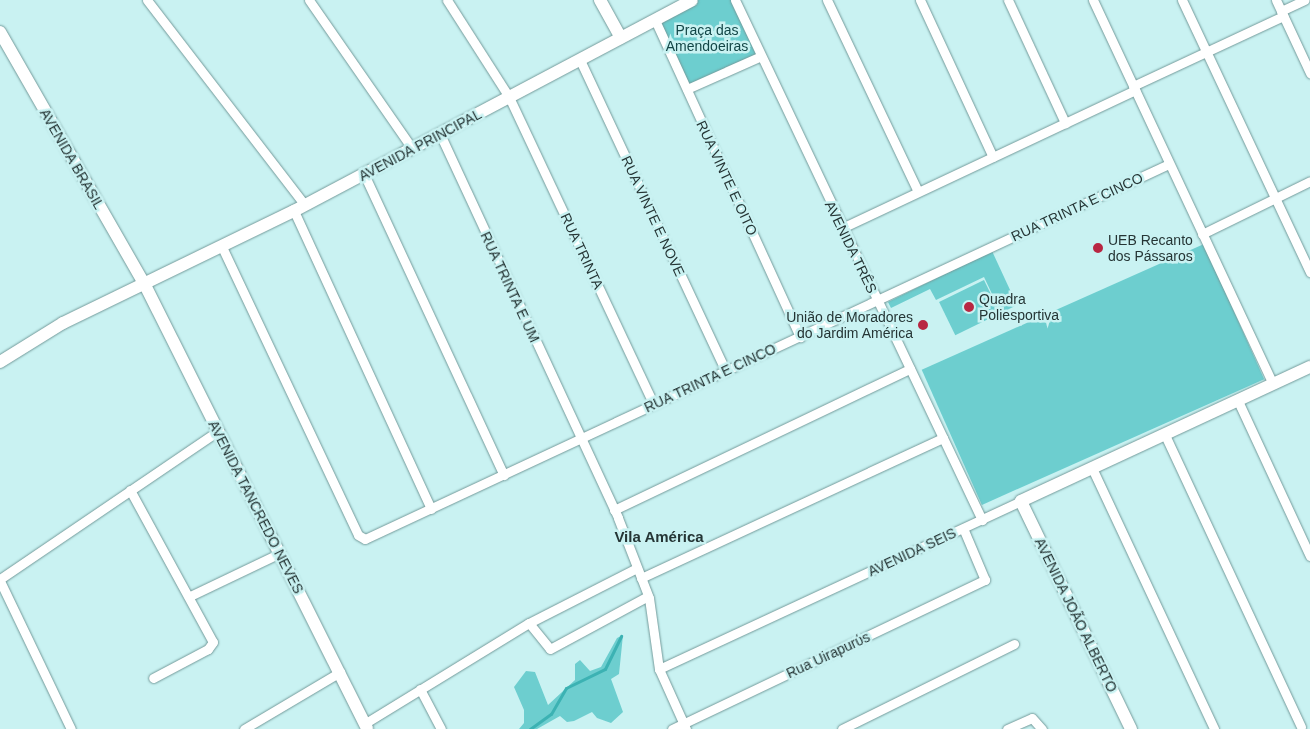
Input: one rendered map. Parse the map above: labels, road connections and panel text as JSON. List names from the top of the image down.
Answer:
{
  "streets": {
    "street": [
      "AVENIDA PRINCIPAL",
      "AVENIDA BRASIL",
      "RUA VINTE E OITO",
      "RUA TRINTA E CINCO",
      "RUA VINTE E NOVE",
      "AVENIDA TRÊS",
      "RUA TRINTA",
      "RUA TRINTA E UM",
      "AVENIDA TANCREDO NEVES",
      "AVENIDA SEIS",
      "AVENIDA JOÃO ALBERTO",
      "Rua Uirapurύs"
    ]
  },
  "crossings": [
    ["AVENIDA PRINCIPAL", "AVENIDA BRASIL"],
    ["AVENIDA PRINCIPAL", "RUA VINTE E OITO"],
    ["AVENIDA PRINCIPAL", "RUA TRINTA E CINCO"],
    ["AVENIDA PRINCIPAL", "RUA VINTE E NOVE"],
    ["AVENIDA PRINCIPAL", "RUA TRINTA"],
    ["AVENIDA PRINCIPAL", "RUA TRINTA E UM"],
    ["AVENIDA PRINCIPAL", "AVENIDA TANCREDO NEVES"],
    ["AVENIDA BRASIL", "AVENIDA TANCREDO NEVES"],
    ["RUA VINTE E OITO", "RUA TRINTA E CINCO"],
    ["RUA TRINTA E CINCO", "RUA VINTE E NOVE"],
    ["RUA TRINTA E CINCO", "AVENIDA TRÊS"],
    ["RUA TRINTA E CINCO", "RUA TRINTA"],
    ["RUA TRINTA E CINCO", "RUA TRINTA E UM"],
    ["AVENIDA TRÊS", "AVENIDA SEIS"],
    ["RUA TRINTA E UM", "AVENIDA SEIS"],
    ["RUA TRINTA E UM", "Rua Uirapurύs"],
    ["AVENIDA SEIS", "AVENIDA JOÃO ALBERTO"],
    ["AVENIDA SEIS", "Rua Uirapurύs"]
  ],
  "districts": ["Vila América"],
  "parks": ["Praça das Amendoeiras"],
  "places": ["UEB Recanto dos Pássaros", "Quadra Poliesportiva", "União de Moradores do Jardim América"]
}
